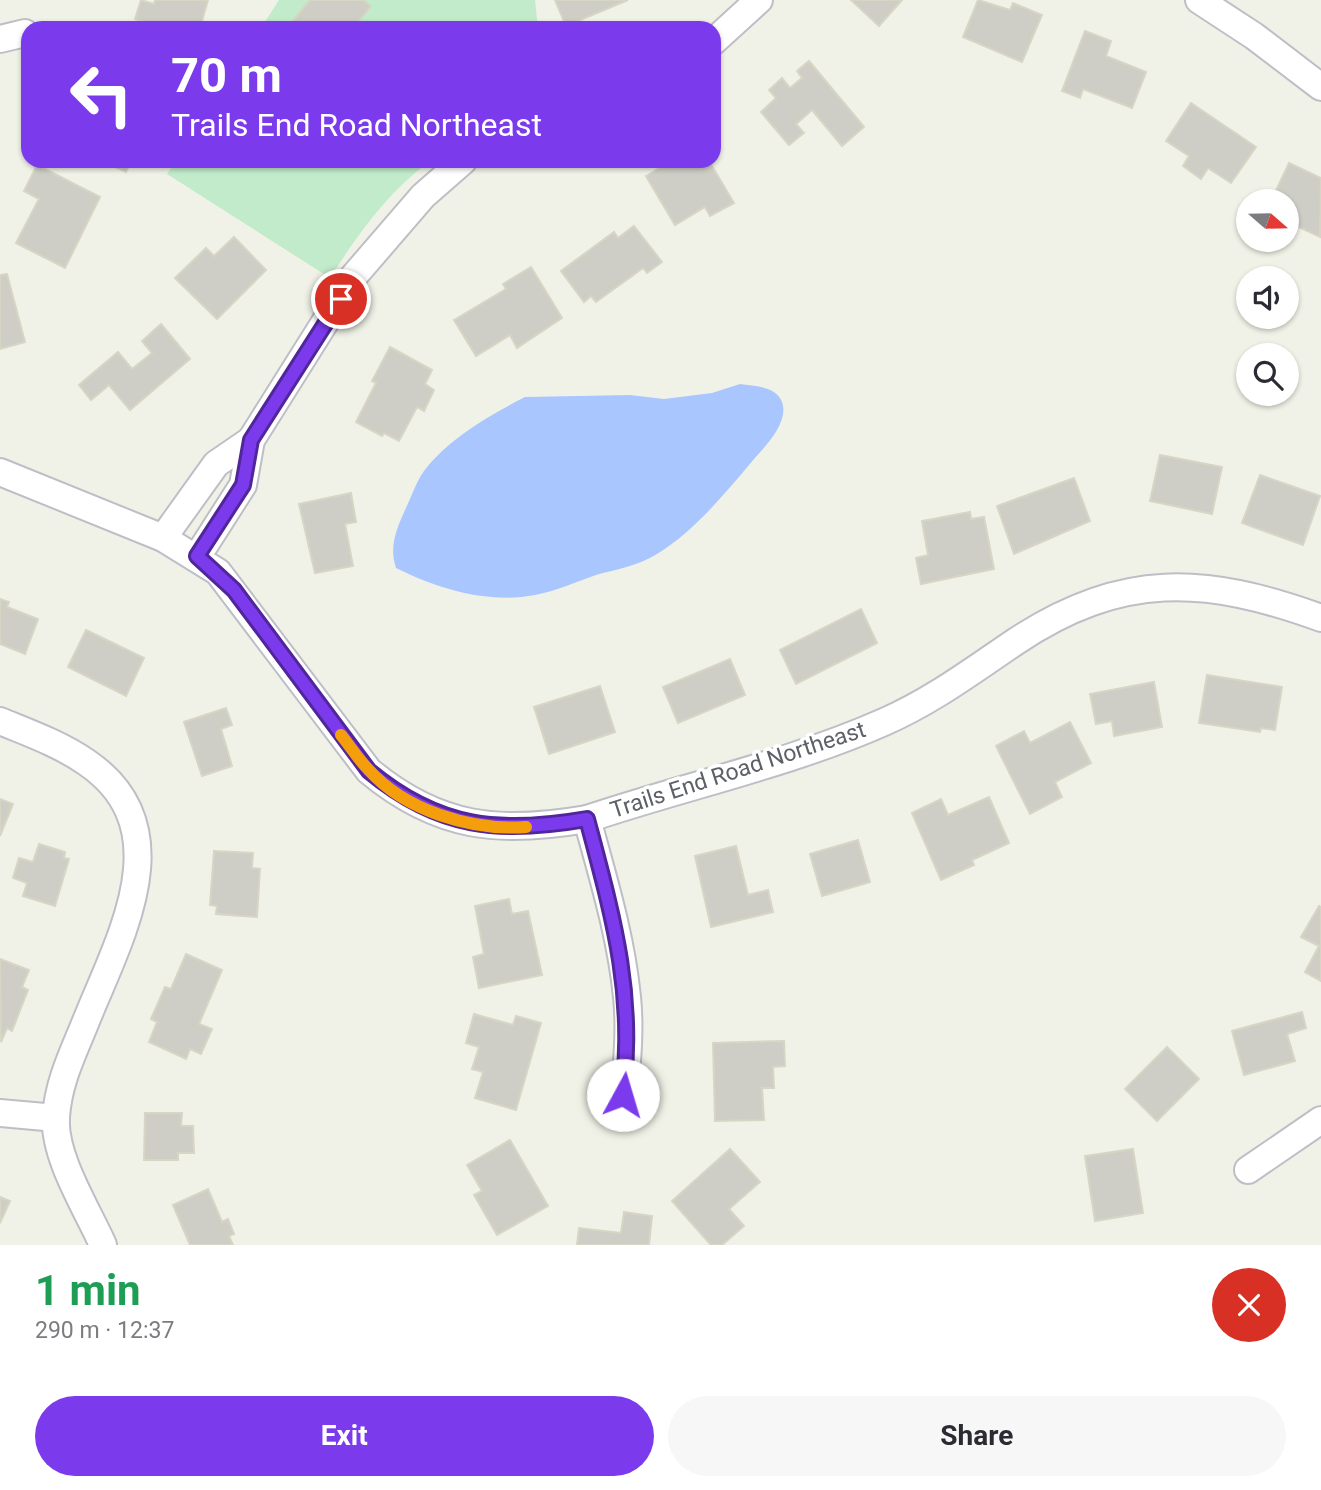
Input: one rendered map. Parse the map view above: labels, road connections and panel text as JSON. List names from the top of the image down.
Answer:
{
  "streets": {
    "street": ["Trails End Road Northeast"]
  },
  "north": "right",
  "page": {
    "turn": ["70 m", "Trails End Road Northeast"],
    "heading": ["1 min", "290 m · 12:37"],
    "buttons": ["Exit", "Share"]
  }
}
